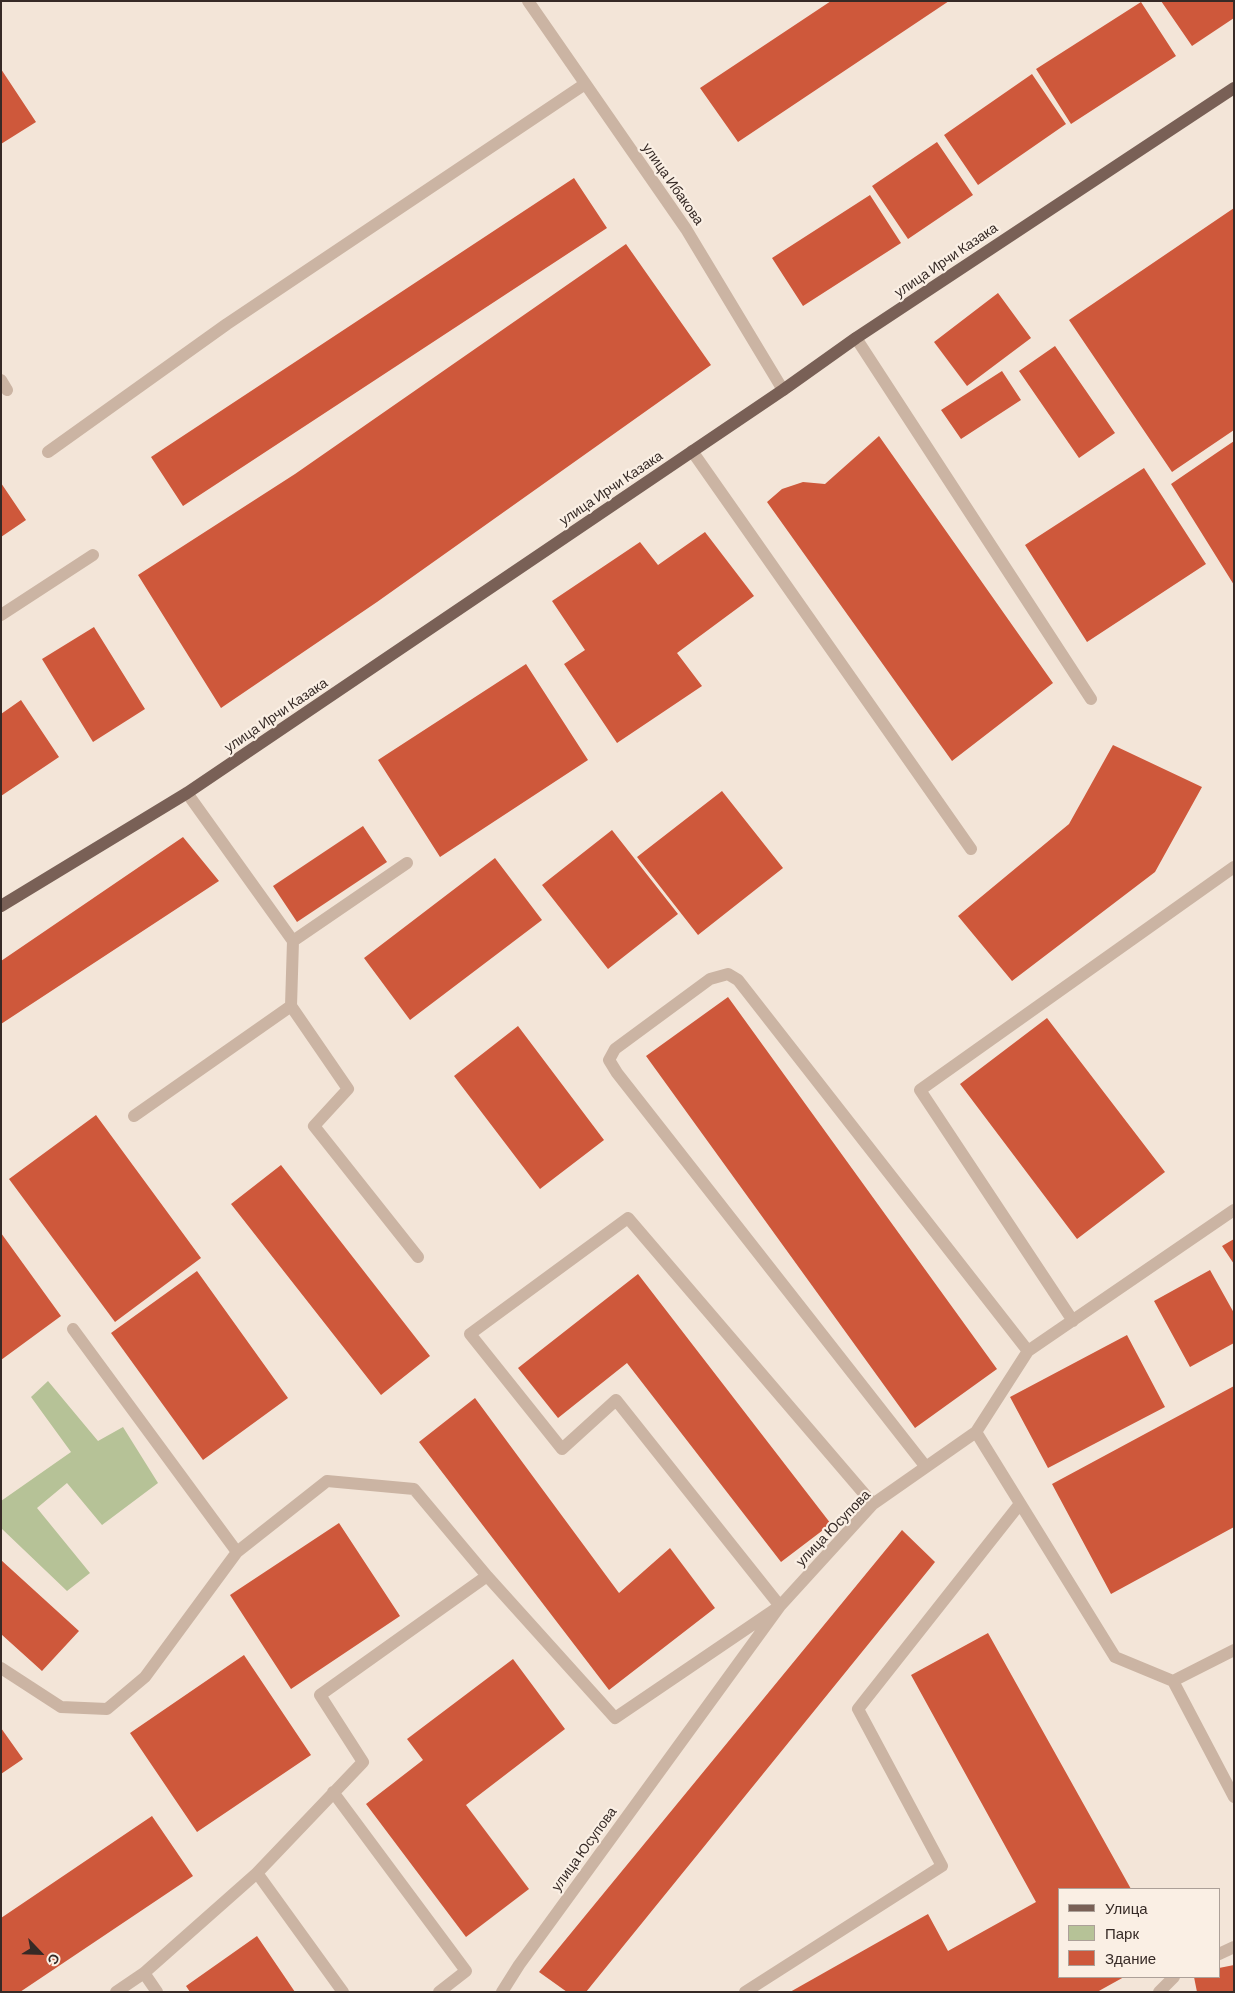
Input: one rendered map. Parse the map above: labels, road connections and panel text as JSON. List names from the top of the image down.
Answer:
{
  "streets": {
    "main road": ["улица Ирчи Казака"],
    "street": ["улица Ибакова", "улица Юсупова"]
  },
  "crossings": [
    ["улица Ибакова", "улица Ирчи Казака"]
  ],
  "legend": ["Улица", "Парк", "Здание"],
  "north": "bottom right"
}
